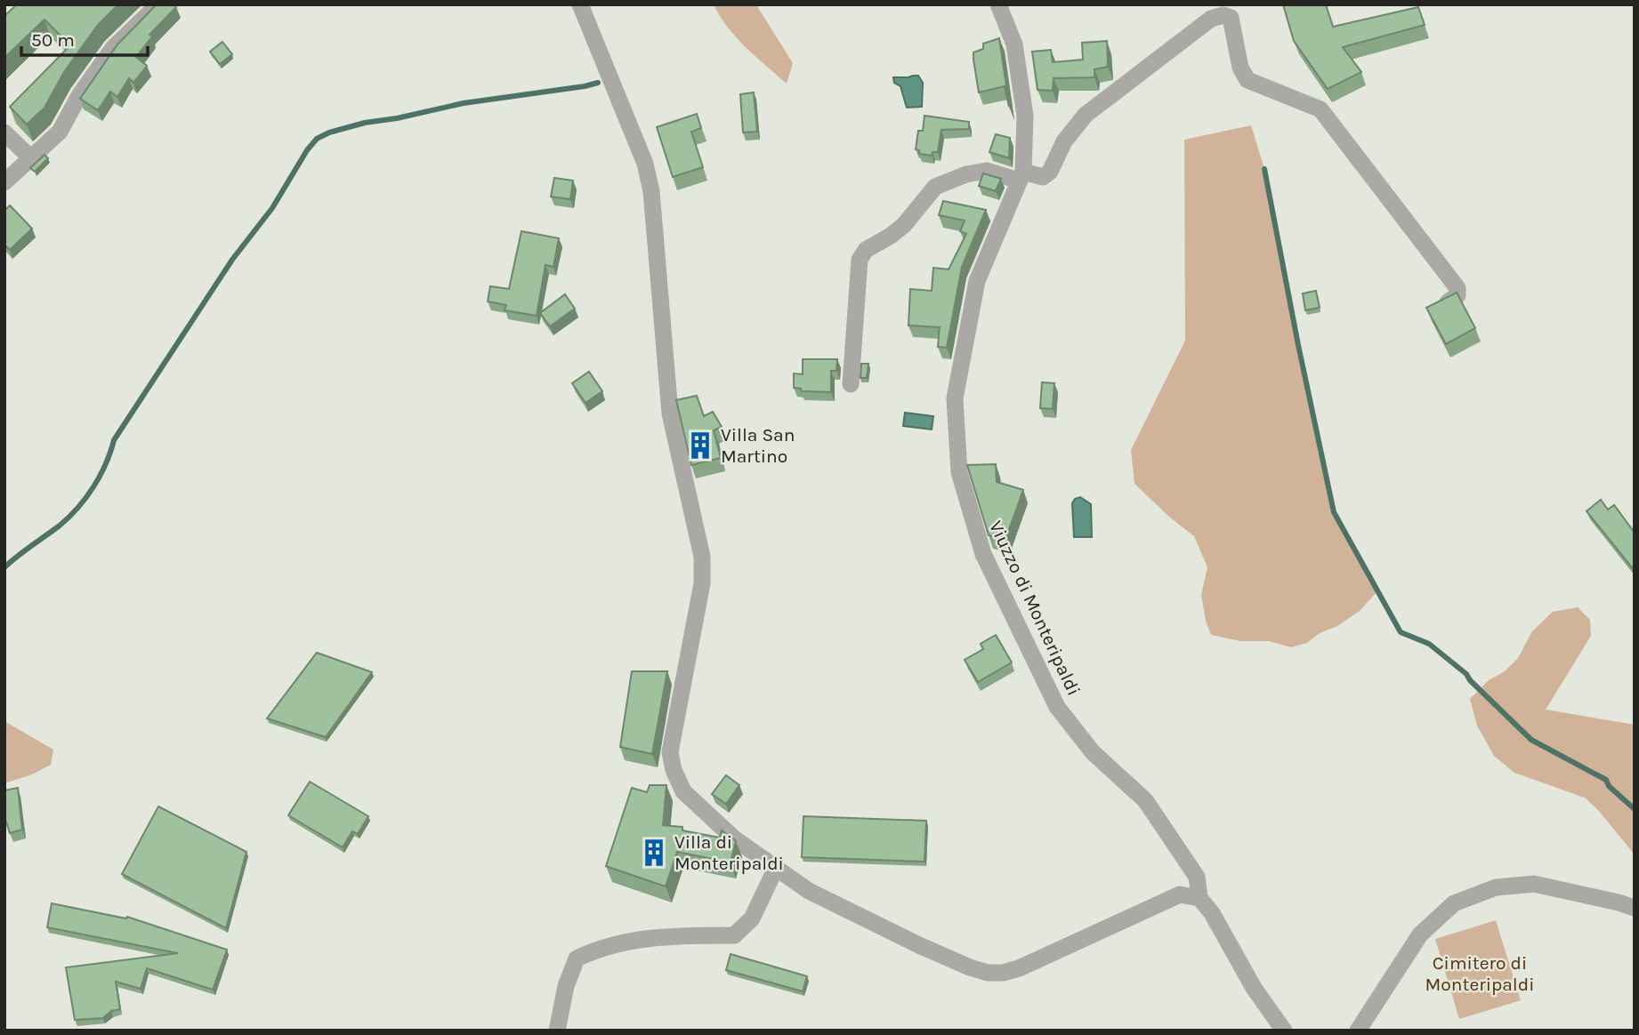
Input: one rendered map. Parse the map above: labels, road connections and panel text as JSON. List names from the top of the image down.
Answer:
{
  "streets": {
    "street": ["Viuzzo di Monteripaldi"]
  },
  "parks": ["Cimitero di Monteripaldi"],
  "places": {
    "building": ["Villa San Martino", "Villa di Monteripaldi"]
  },
  "scale_bar": "50 m"
}
